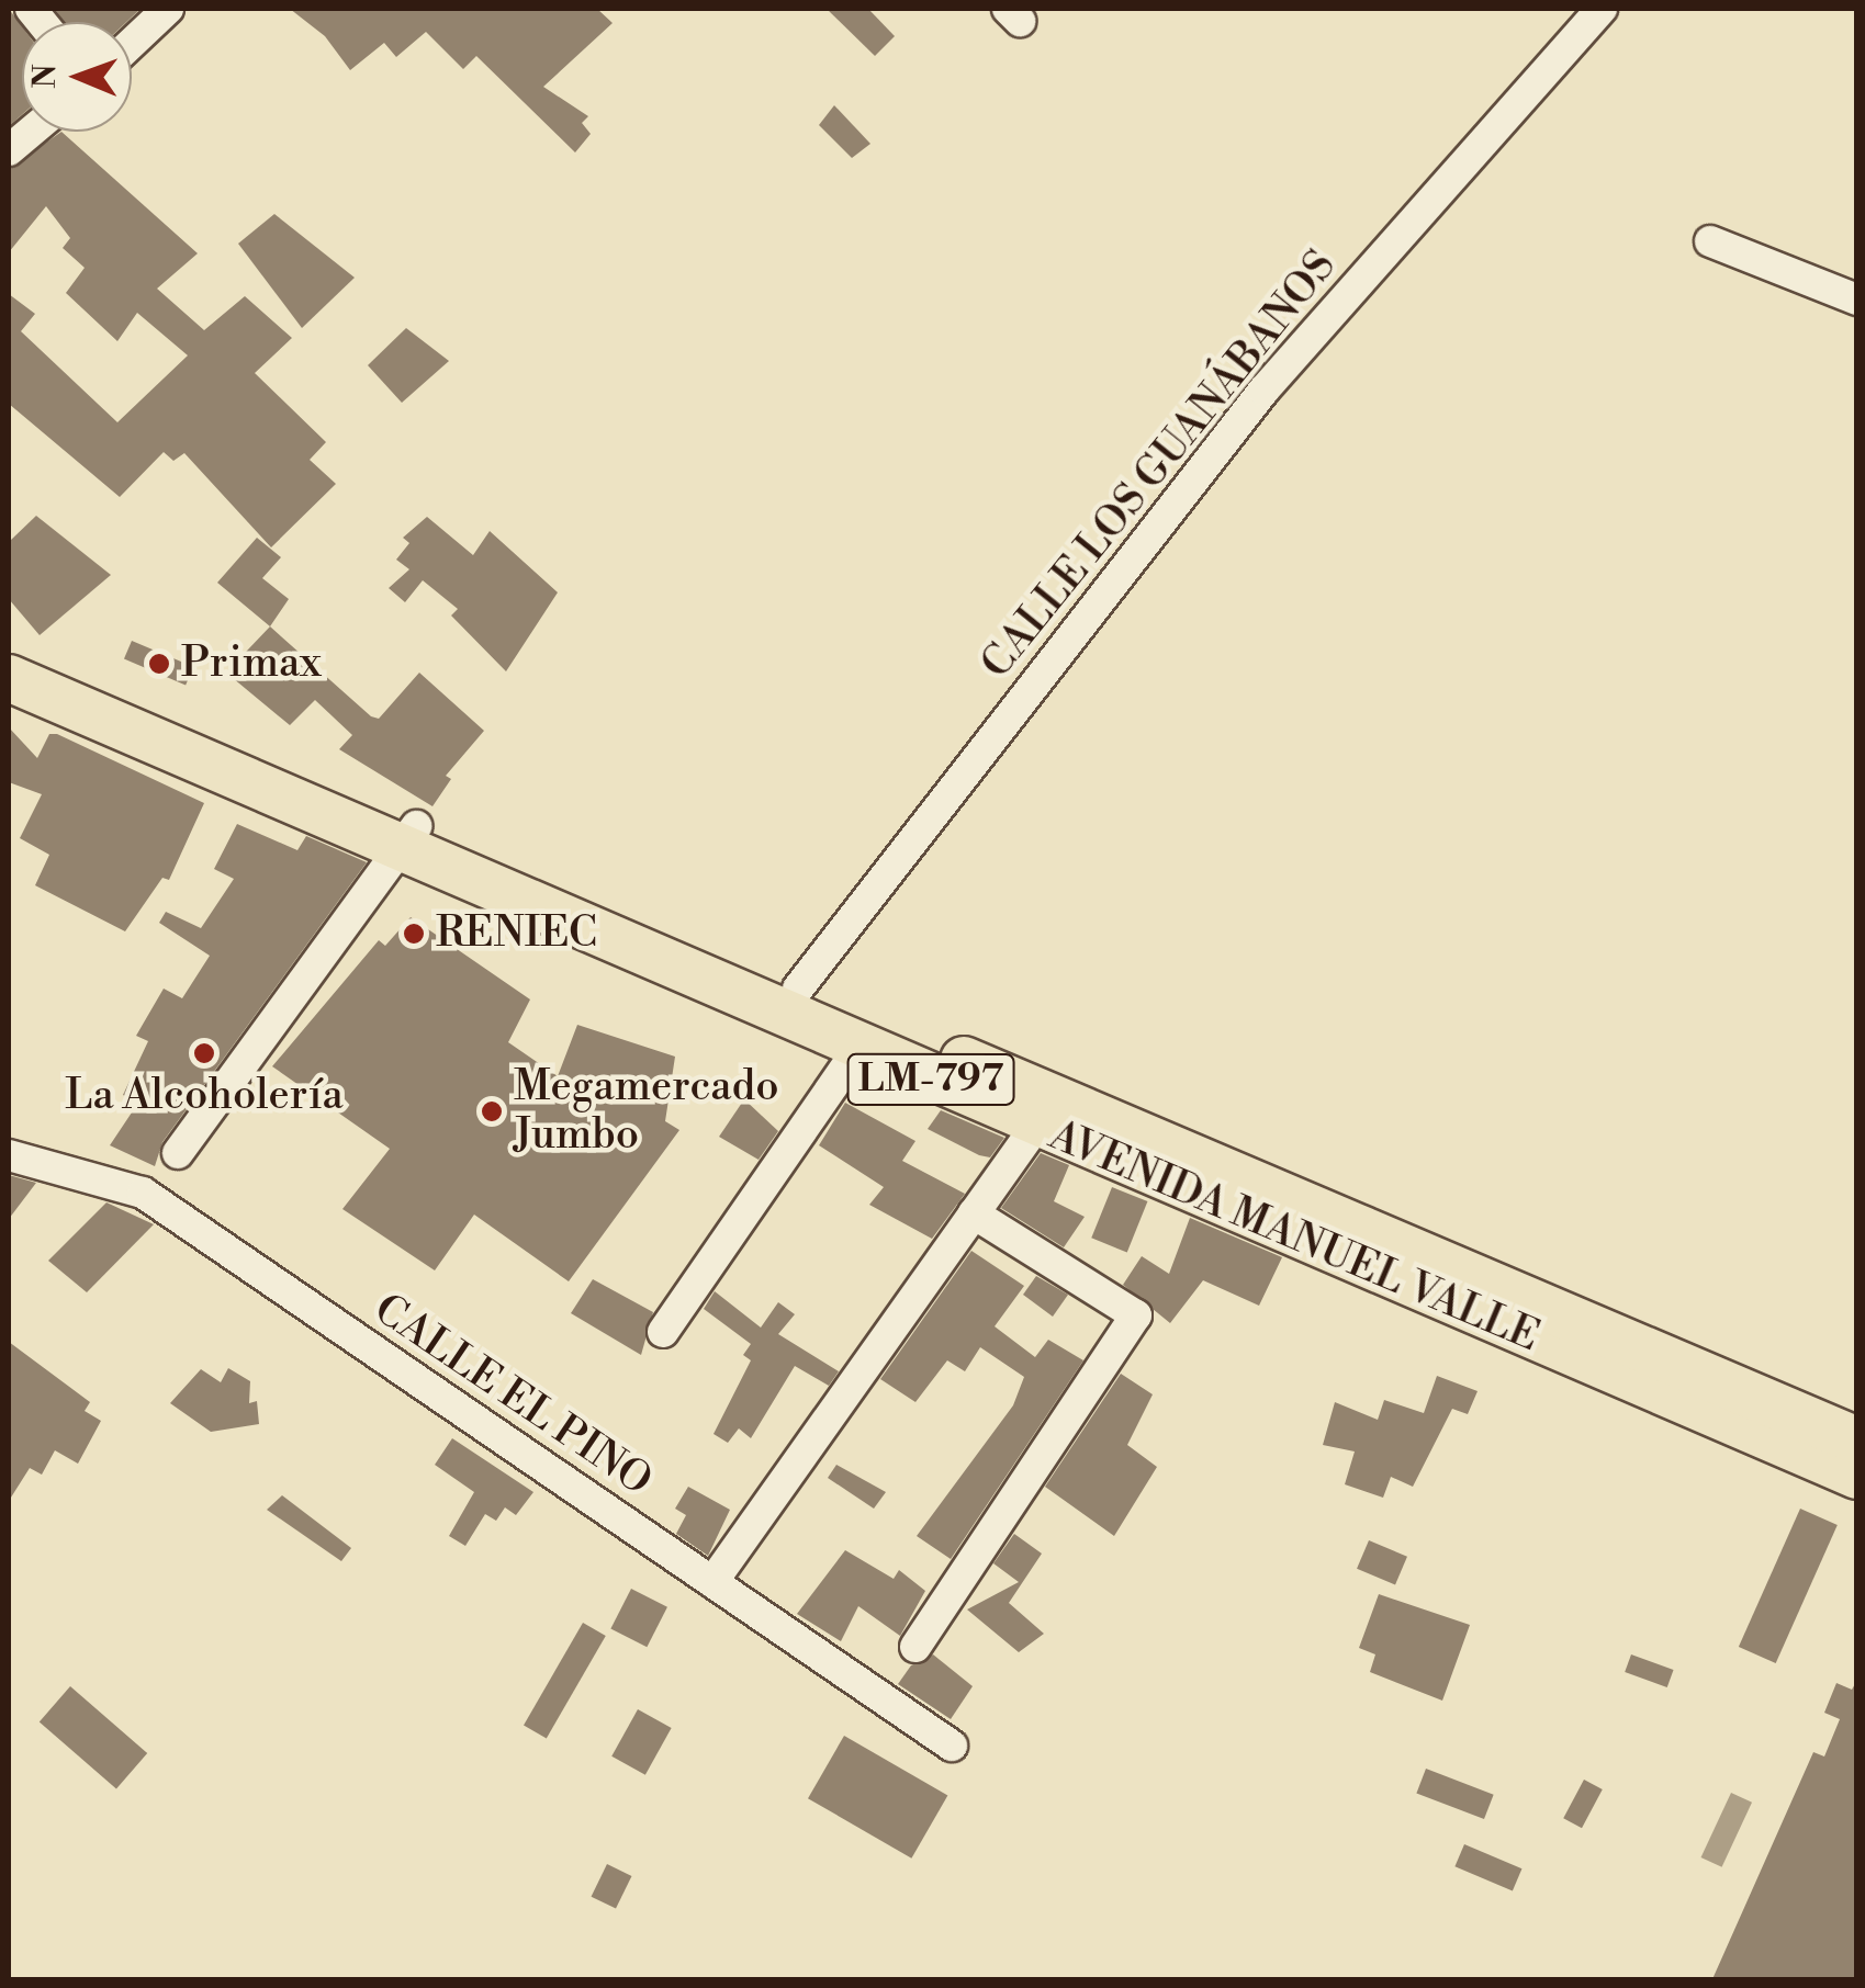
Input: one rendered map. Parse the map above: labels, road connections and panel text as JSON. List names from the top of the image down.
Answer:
{
  "streets": {
    "main road": ["LM-797", "AVENIDA MANUEL VALLE"],
    "street": ["CALLE LOS GUANÁBANOS", "CALLE EL PINO"]
  },
  "crossings": [
    ["CALLE LOS GUANÁBANOS", "AVENIDA MANUEL VALLE"]
  ],
  "places": [
    "Primax",
    "RENIEC",
    "La Alcoholería",
    "Megamercado Jumbo"
  ],
  "north": "left"
}
